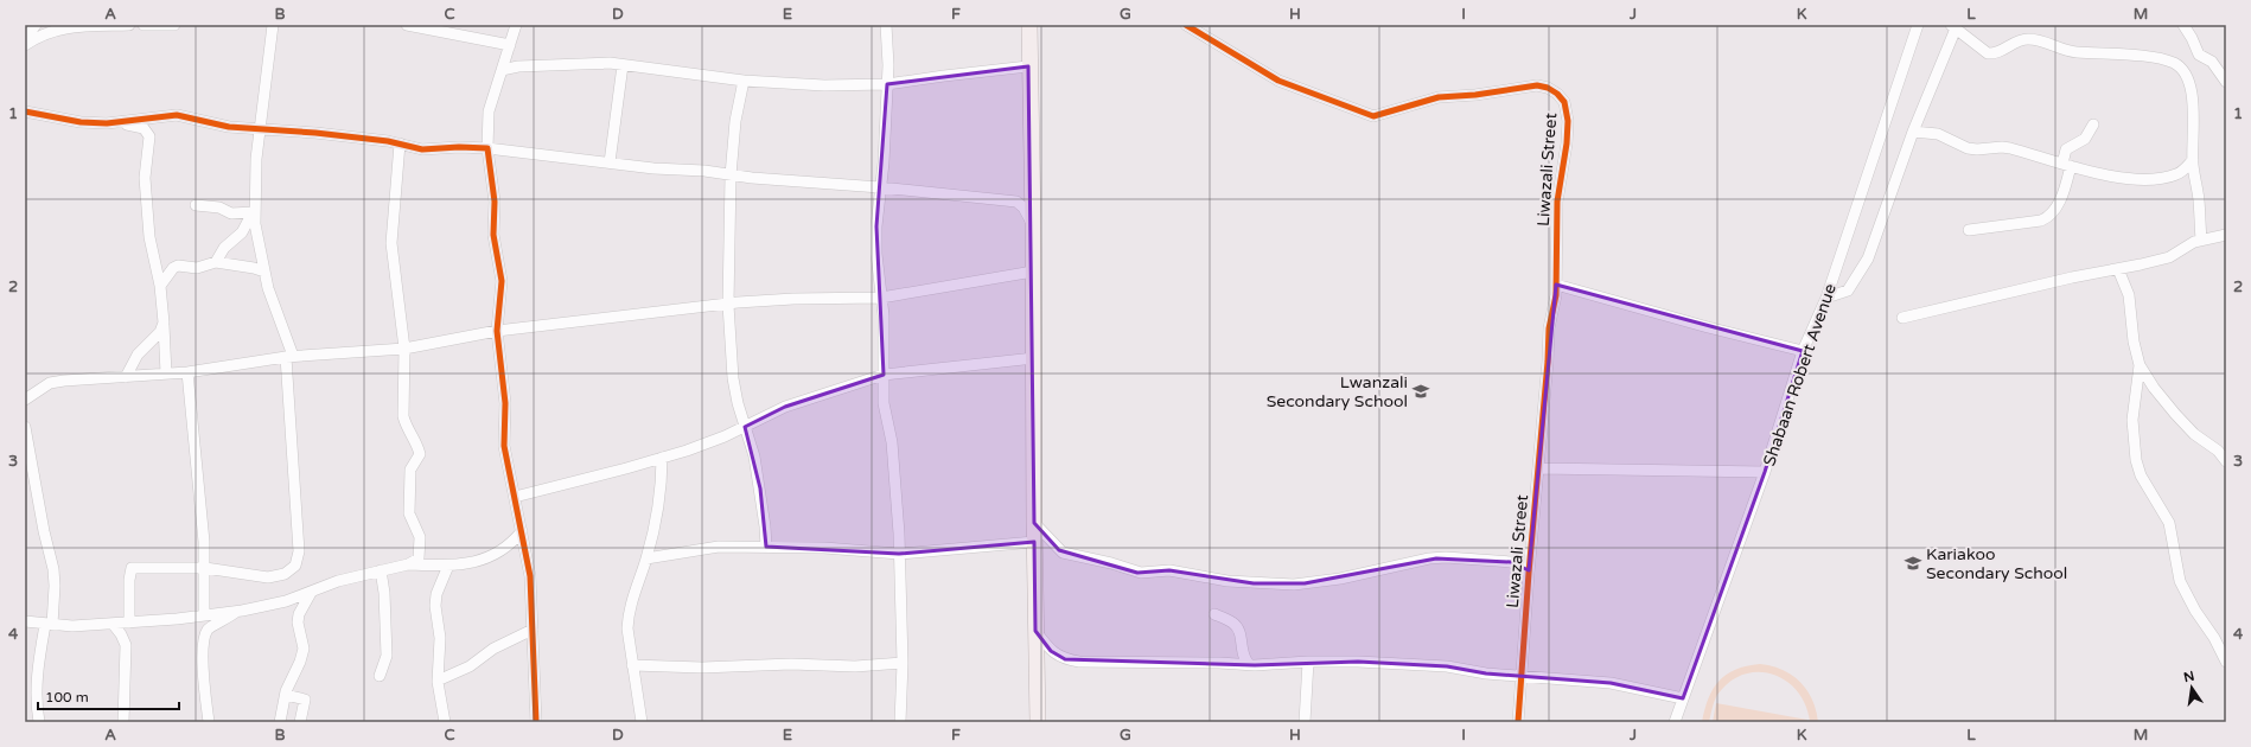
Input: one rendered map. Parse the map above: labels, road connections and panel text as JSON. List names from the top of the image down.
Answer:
{
  "streets": {
    "street": ["Liwazali Street", "Shabaan Robert Avenue"]
  },
  "places": {
    "school or university": ["Lwanzali Secondary School", "Kariakoo Secondary School"]
  },
  "scale_bar": "100 m",
  "north": "top",
  "grid": {
    "columns": [
      "A",
      "B",
      "C",
      "D",
      "E",
      "F",
      "G",
      "H",
      "I",
      "J",
      "K",
      "L",
      "M"
    ],
    "rows": [
      "1",
      "2",
      "3",
      "4"
    ]
  }
}
